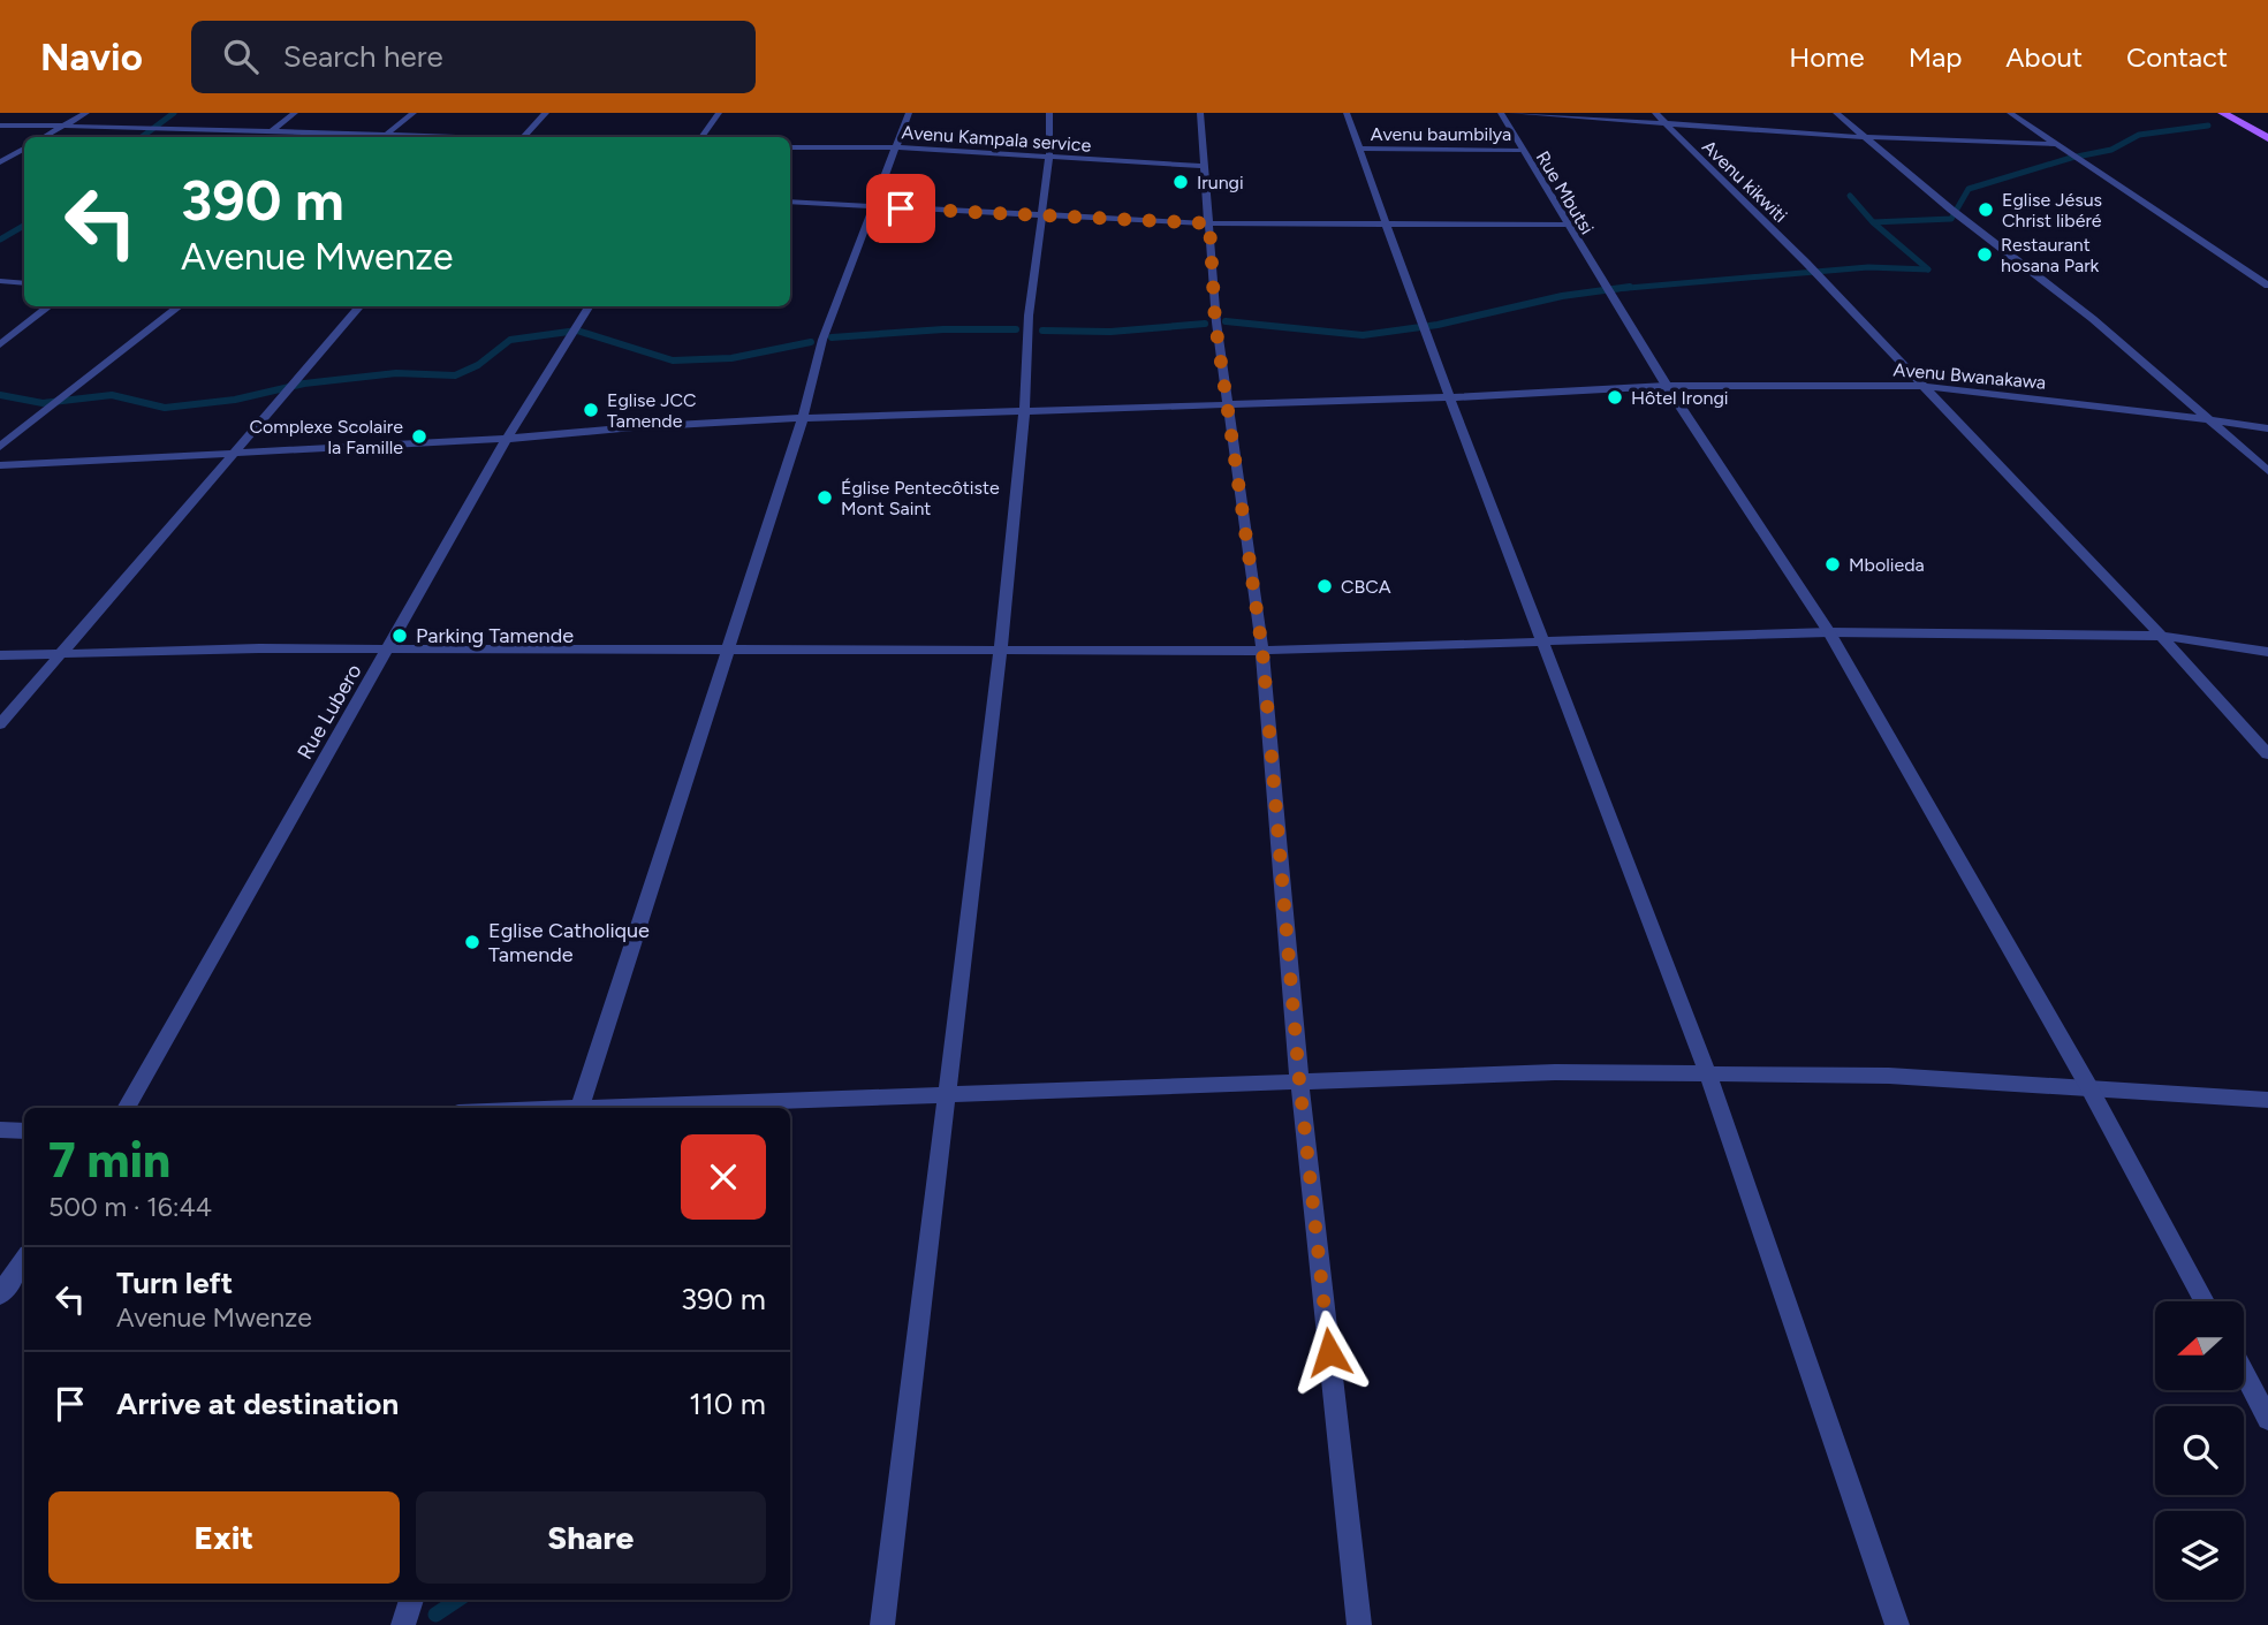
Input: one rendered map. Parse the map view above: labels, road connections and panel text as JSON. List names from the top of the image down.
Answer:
{
  "streets": {
    "street": [
      "Avenu baumbilya",
      "Avenu Kampala service",
      "Avenu kikwiti",
      "Rue Mbutsi",
      "Avenu Bwanakawa",
      "Rue Lubero"
    ]
  },
  "crossings": [
    ["Avenu baumbilya", "Rue Mbutsi"],
    ["Avenu kikwiti", "Avenu Bwanakawa"],
    ["Rue Mbutsi", "Avenu Bwanakawa"],
    ["Avenu Bwanakawa", "Rue Lubero"]
  ],
  "places": [
    "Irungi",
    "Eglise Jésus Christ libéré",
    "Restaurant hosana Park",
    "Hôtel Irongi",
    "Eglise JCC Tamende",
    "Complexe Scolaire la Famille",
    "Église Pentecôtiste Mont Saint",
    "Mbolieda",
    "CBCA",
    "Parking Tamende",
    "Eglise Catholique Tamende"
  ],
  "north": "left",
  "page": {
    "header": "Navio",
    "search": "Search here",
    "nav": [
      "Home",
      "Map",
      "About",
      "Contact"
    ],
    "turn": ["390 m", "Avenue Mwenze"],
    "heading": ["7 min", "500 m · 16:44"],
    "list": [
      {
        "name": "Turn left",
        "note": "Avenue Mwenze",
        "value": "390 m"
      },
      {
        "name": "Arrive at destination",
        "value": "110 m"
      }
    ],
    "buttons": ["Exit", "Share"]
  }
}
